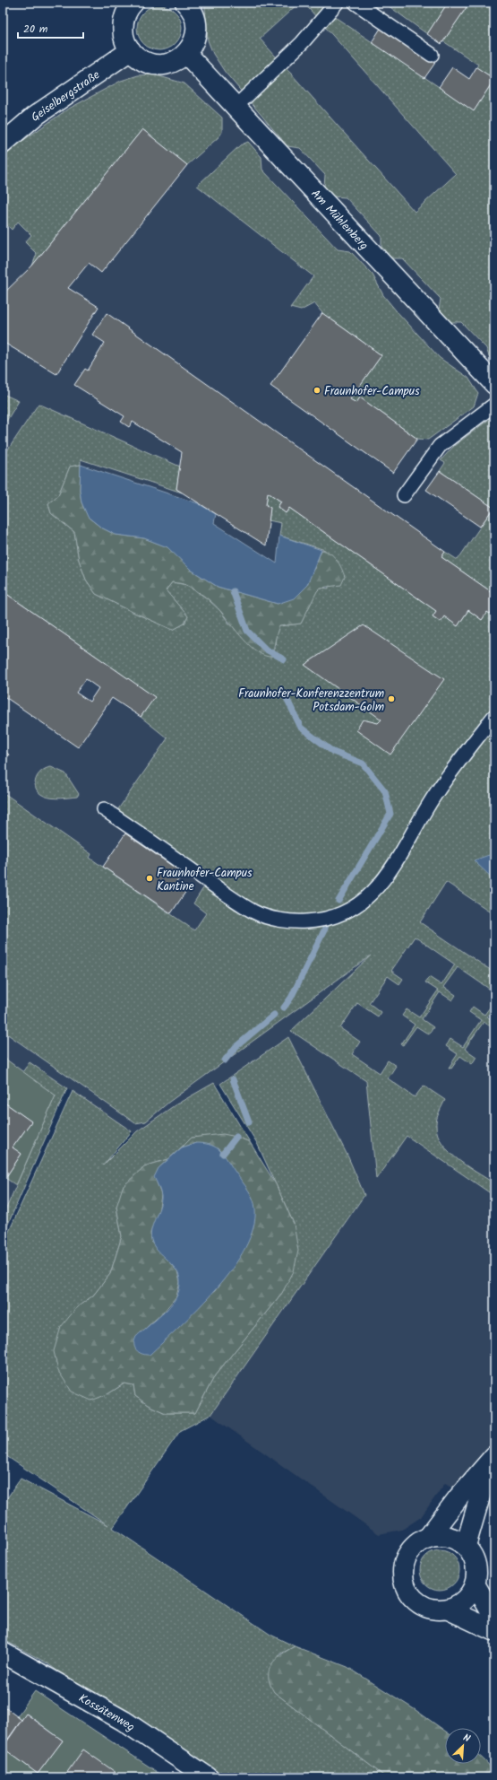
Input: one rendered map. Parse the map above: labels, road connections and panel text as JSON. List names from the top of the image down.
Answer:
{
  "streets": {
    "street": ["Geiselbergstraße", "Am Mühlenberg", "Kossätenweg"]
  },
  "places": ["Fraunhofer-Campus", "Fraunhofer-Konferenzzentrum Potsdam-Golm", "Fraunhofer-Campus Kantine"],
  "scale_bar": "20 m",
  "north": "top right"
}
